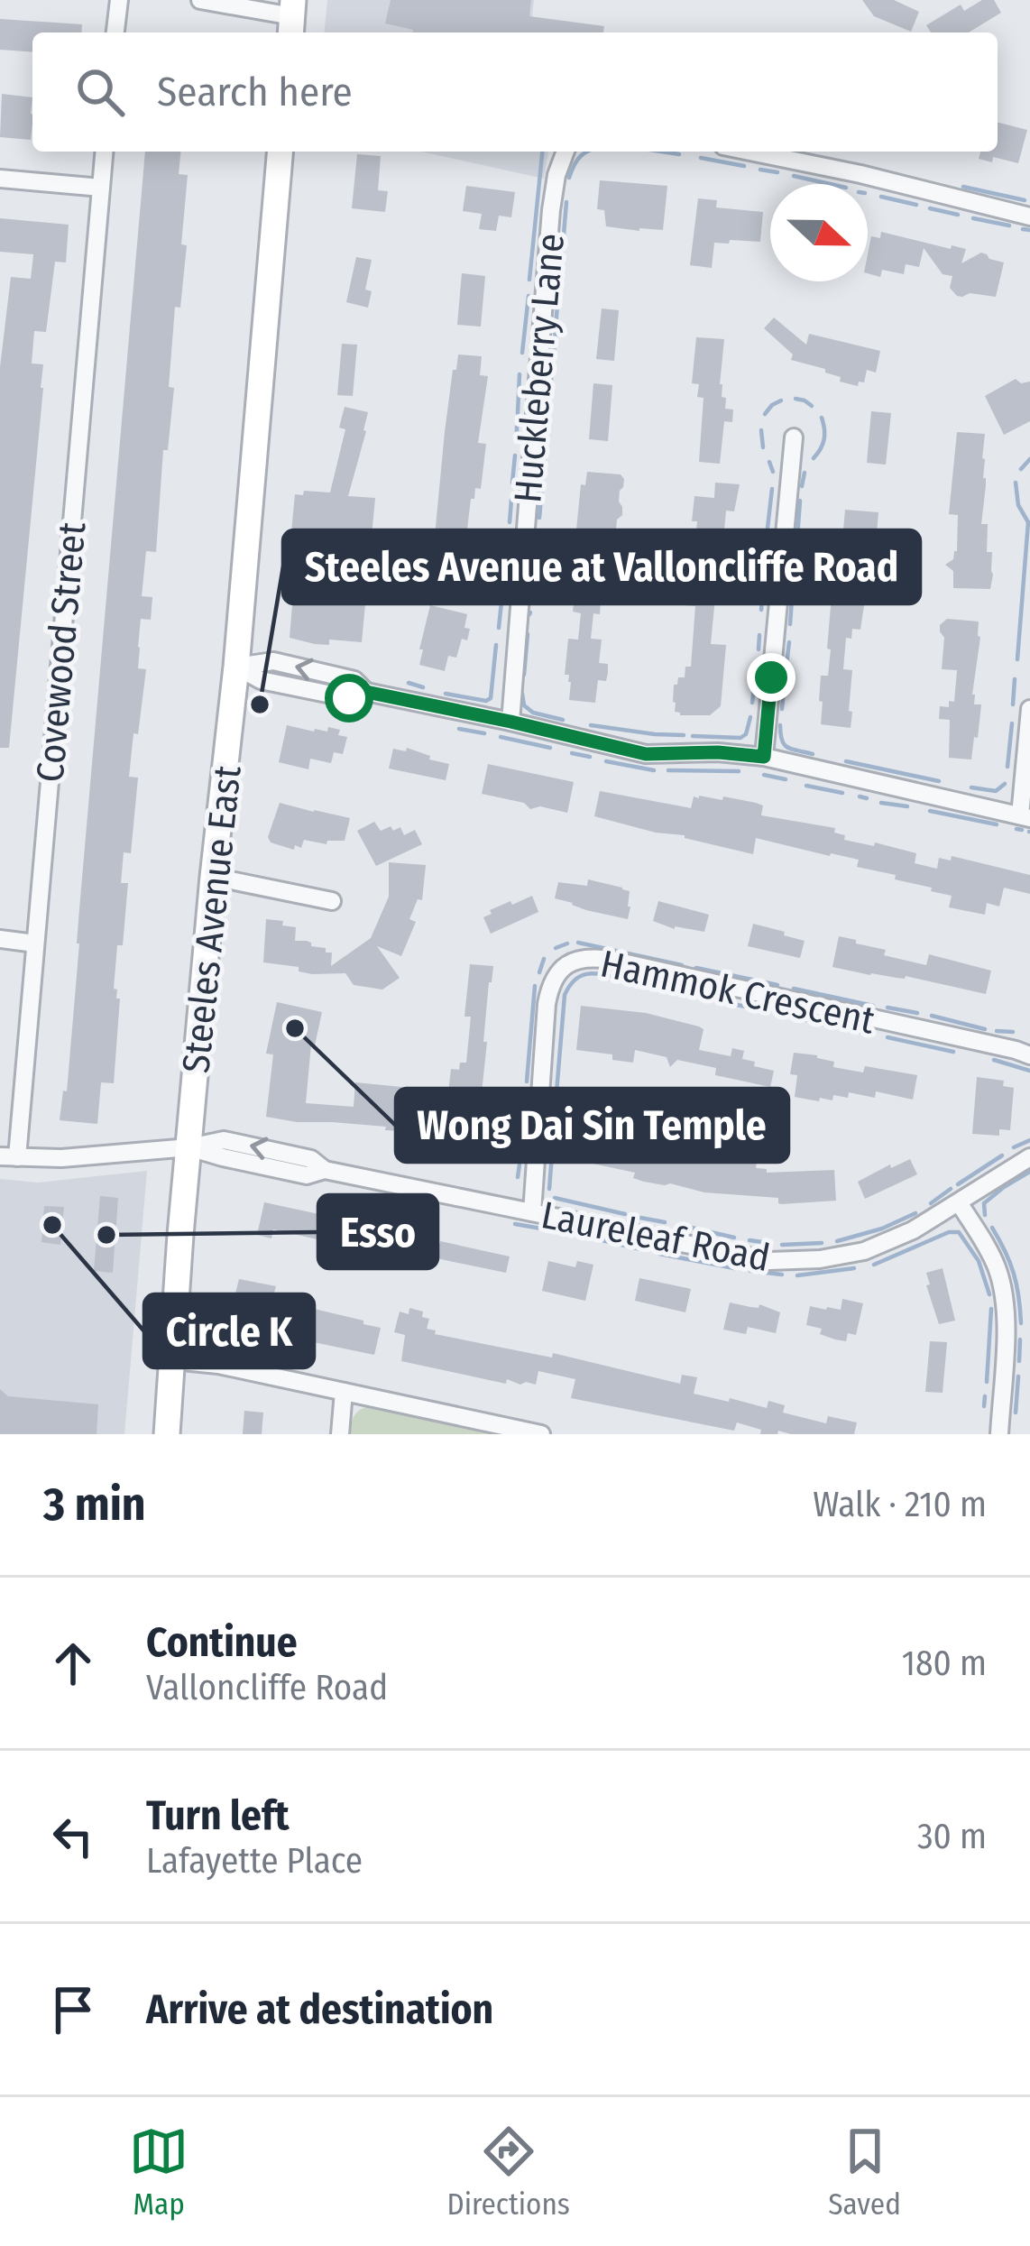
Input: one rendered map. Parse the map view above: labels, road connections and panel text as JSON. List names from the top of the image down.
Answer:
{
  "streets": {
    "main road": ["Steeles Avenue East"],
    "street": [
      "Huckleberry Lane",
      "Covewood Street",
      "Hammok Crescent",
      "Laureleaf Road"
    ]
  },
  "crossings": [
    ["Covewood Street", "Laureleaf Road"],
    ["Steeles Avenue East", "Laureleaf Road"],
    ["Hammok Crescent", "Laureleaf Road"]
  ],
  "places": [
    "Steeles Avenue at Valloncliffe Road",
    "Wong Dai Sin Temple",
    "Circle K",
    "Esso"
  ],
  "north": "right",
  "page": {
    "search": "Search here",
    "heading": ["3 min", "Walk · 210 m"],
    "list": [
      ["Continue", "Valloncliffe Road", "180 m"],
      ["Turn left", "Lafayette Place", "30 m"],
      "Arrive at destination"
    ],
    "nav": ["Map", "Directions", "Saved"]
  }
}
